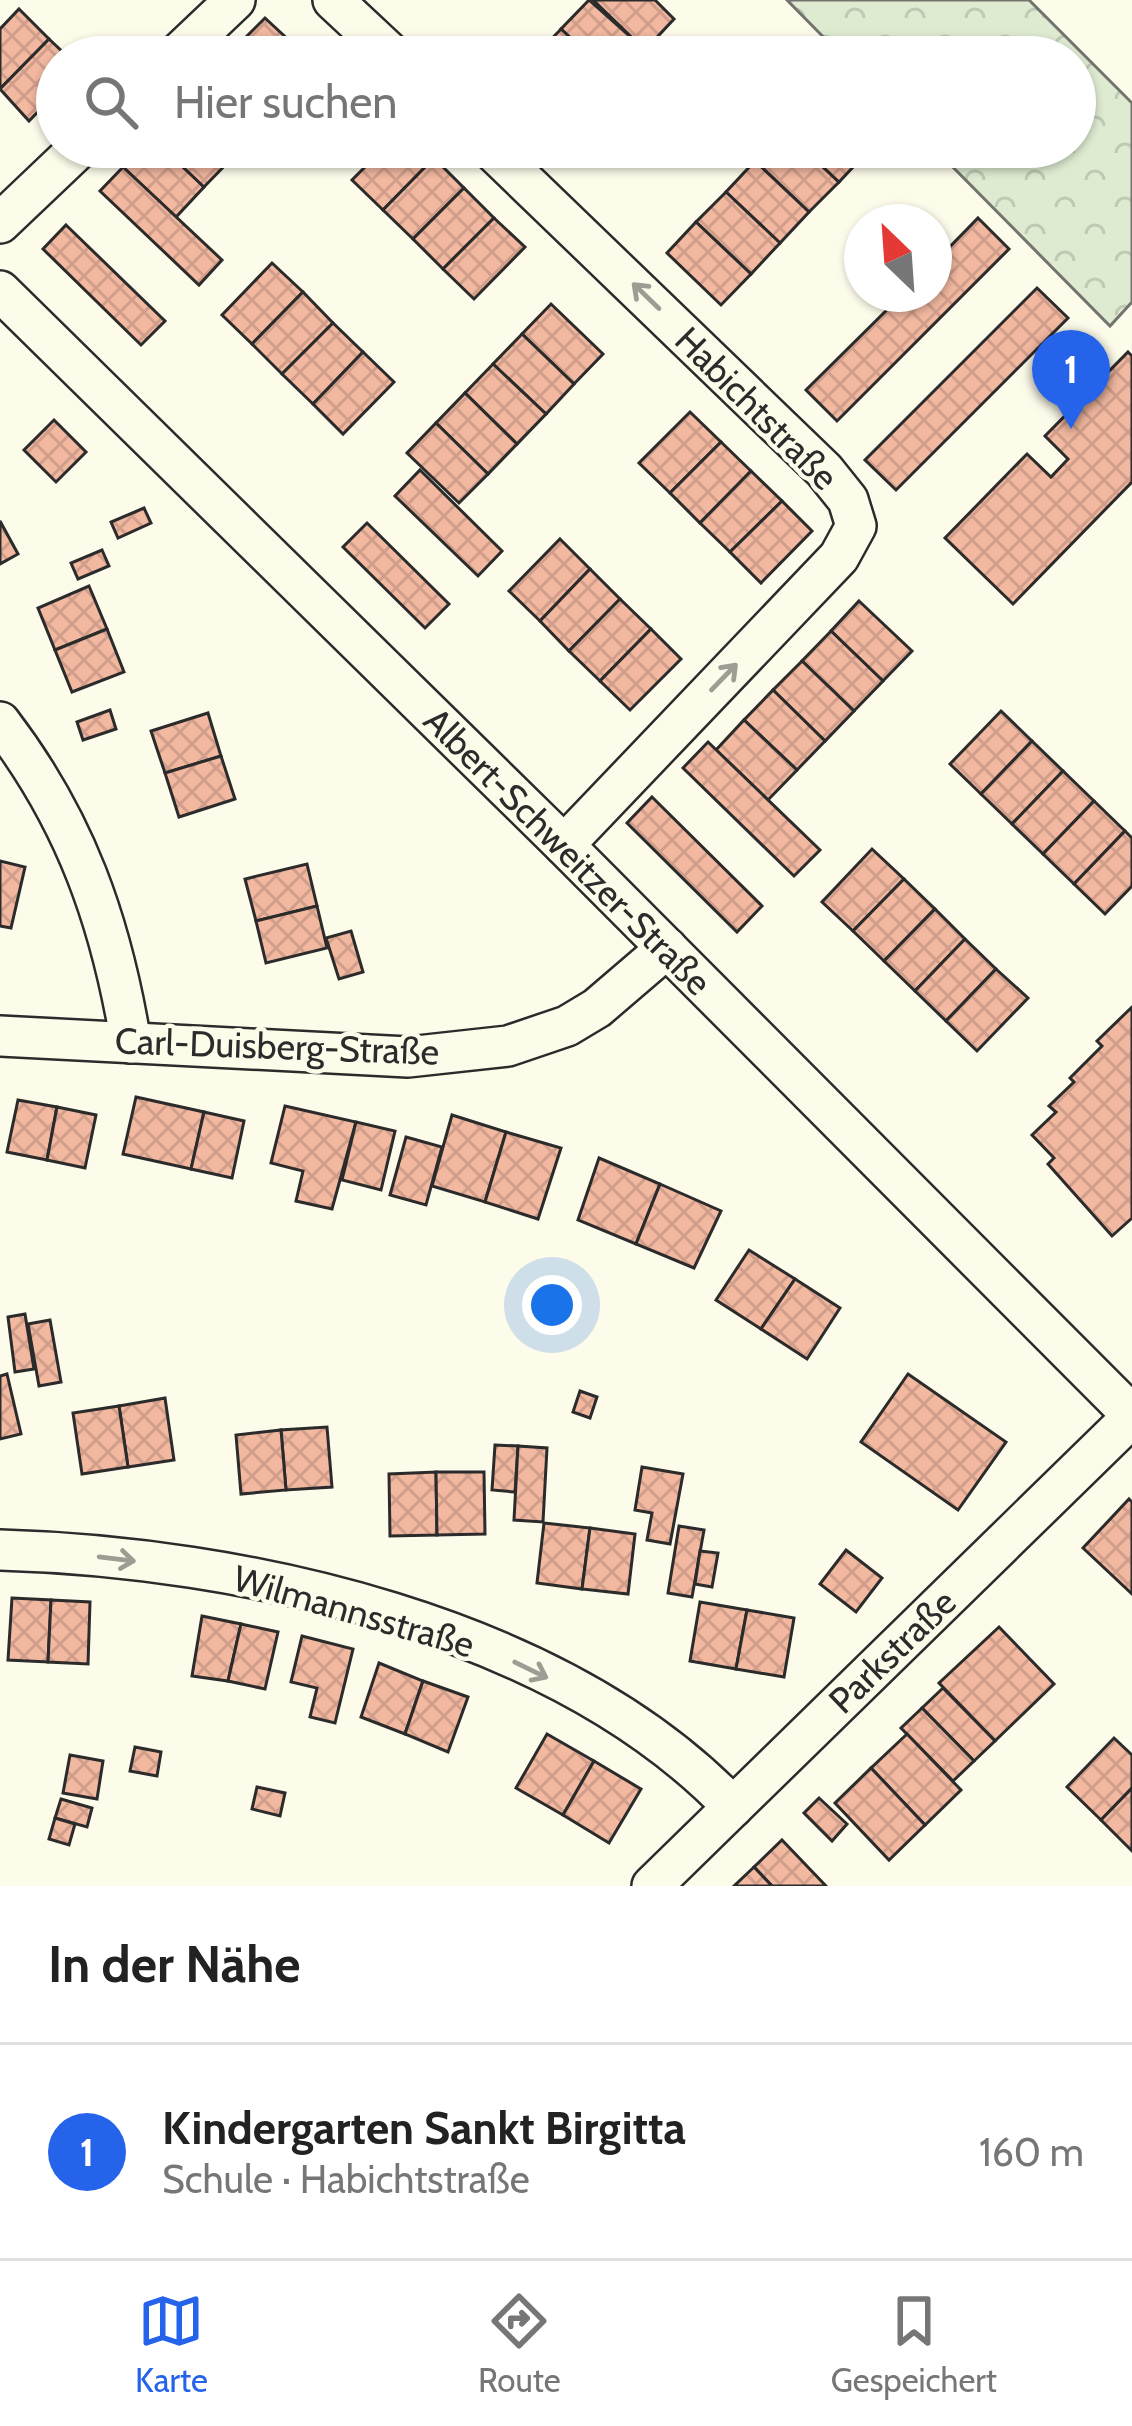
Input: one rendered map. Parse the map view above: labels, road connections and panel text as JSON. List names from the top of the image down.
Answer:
{
  "streets": {
    "street": [
      "Habichtstraße",
      "Albert-Schweitzer-Straße",
      "Carl-Duisberg-Straße",
      "Wilmannsstraße",
      "Parkstraße"
    ]
  },
  "crossings": [
    ["Habichtstraße", "Albert-Schweitzer-Straße"],
    ["Albert-Schweitzer-Straße", "Carl-Duisberg-Straße"],
    ["Albert-Schweitzer-Straße", "Parkstraße"],
    ["Wilmannsstraße", "Parkstraße"]
  ],
  "one_way": ["Wilmannsstraße"],
  "north": "top left",
  "page": {
    "search": "Hier suchen",
    "pins": "1",
    "heading": "In der Nähe",
    "list": [
      {
        "mark": "1",
        "name": "Kindergarten Sankt Birgitta",
        "note": "Schule · Habichtstraße",
        "value": "160 m"
      }
    ],
    "nav": ["Karte", "Route", "Gespeichert"]
  }
}
